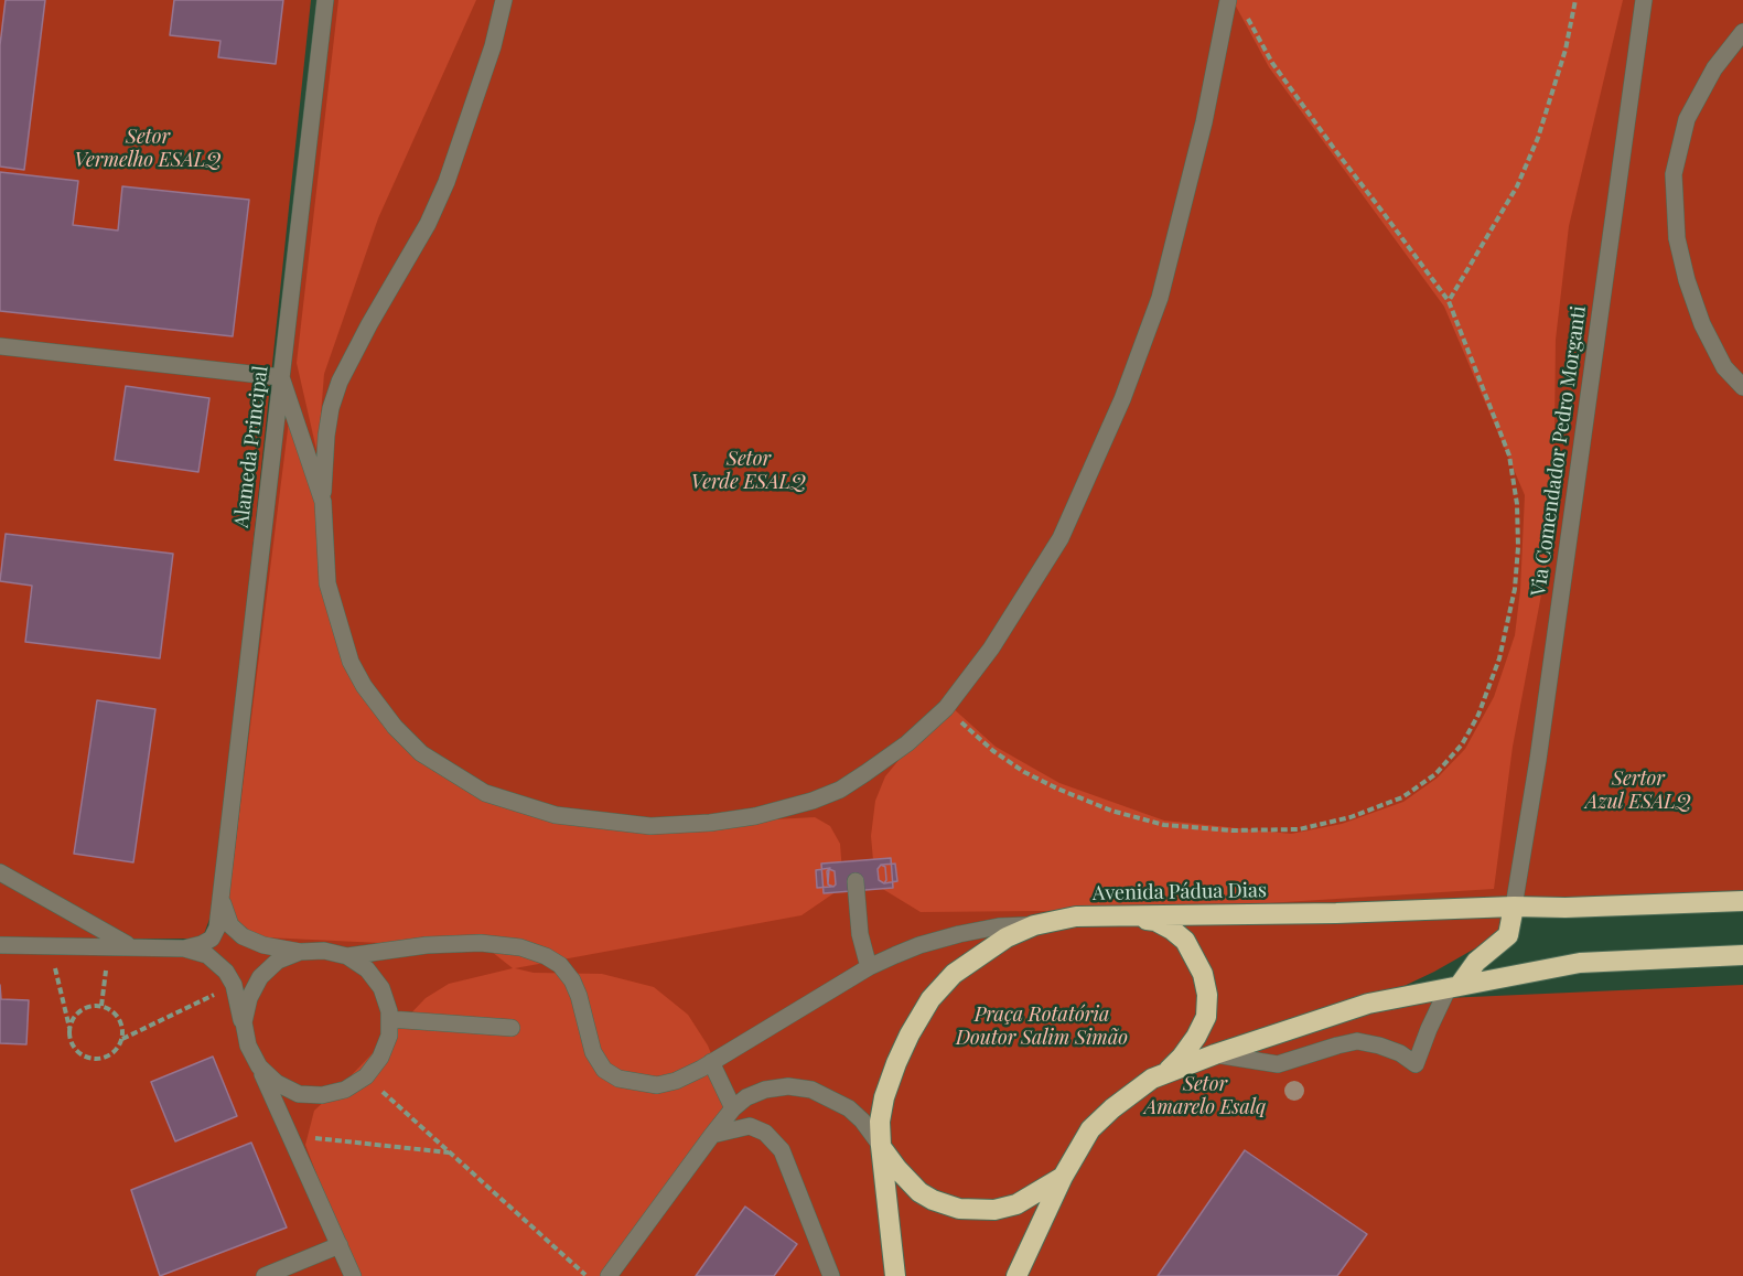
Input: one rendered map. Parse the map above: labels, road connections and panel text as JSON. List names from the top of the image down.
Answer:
{
  "streets": {
    "highway": ["Avenida Pádua Dias"],
    "street": ["Alameda Principal", "Via Comendador Pedro Morganti"]
  },
  "crossings": [
    ["Via Comendador Pedro Morganti", "Avenida Pádua Dias"]
  ],
  "parks": [
    "Setor Vermelho ESALQ",
    "Setor Verde ESALQ",
    "Sertor Azul ESALQ",
    "Praça Rotatória Doutor Salim Simão",
    "Setor Amarelo Esalq"
  ]
}
